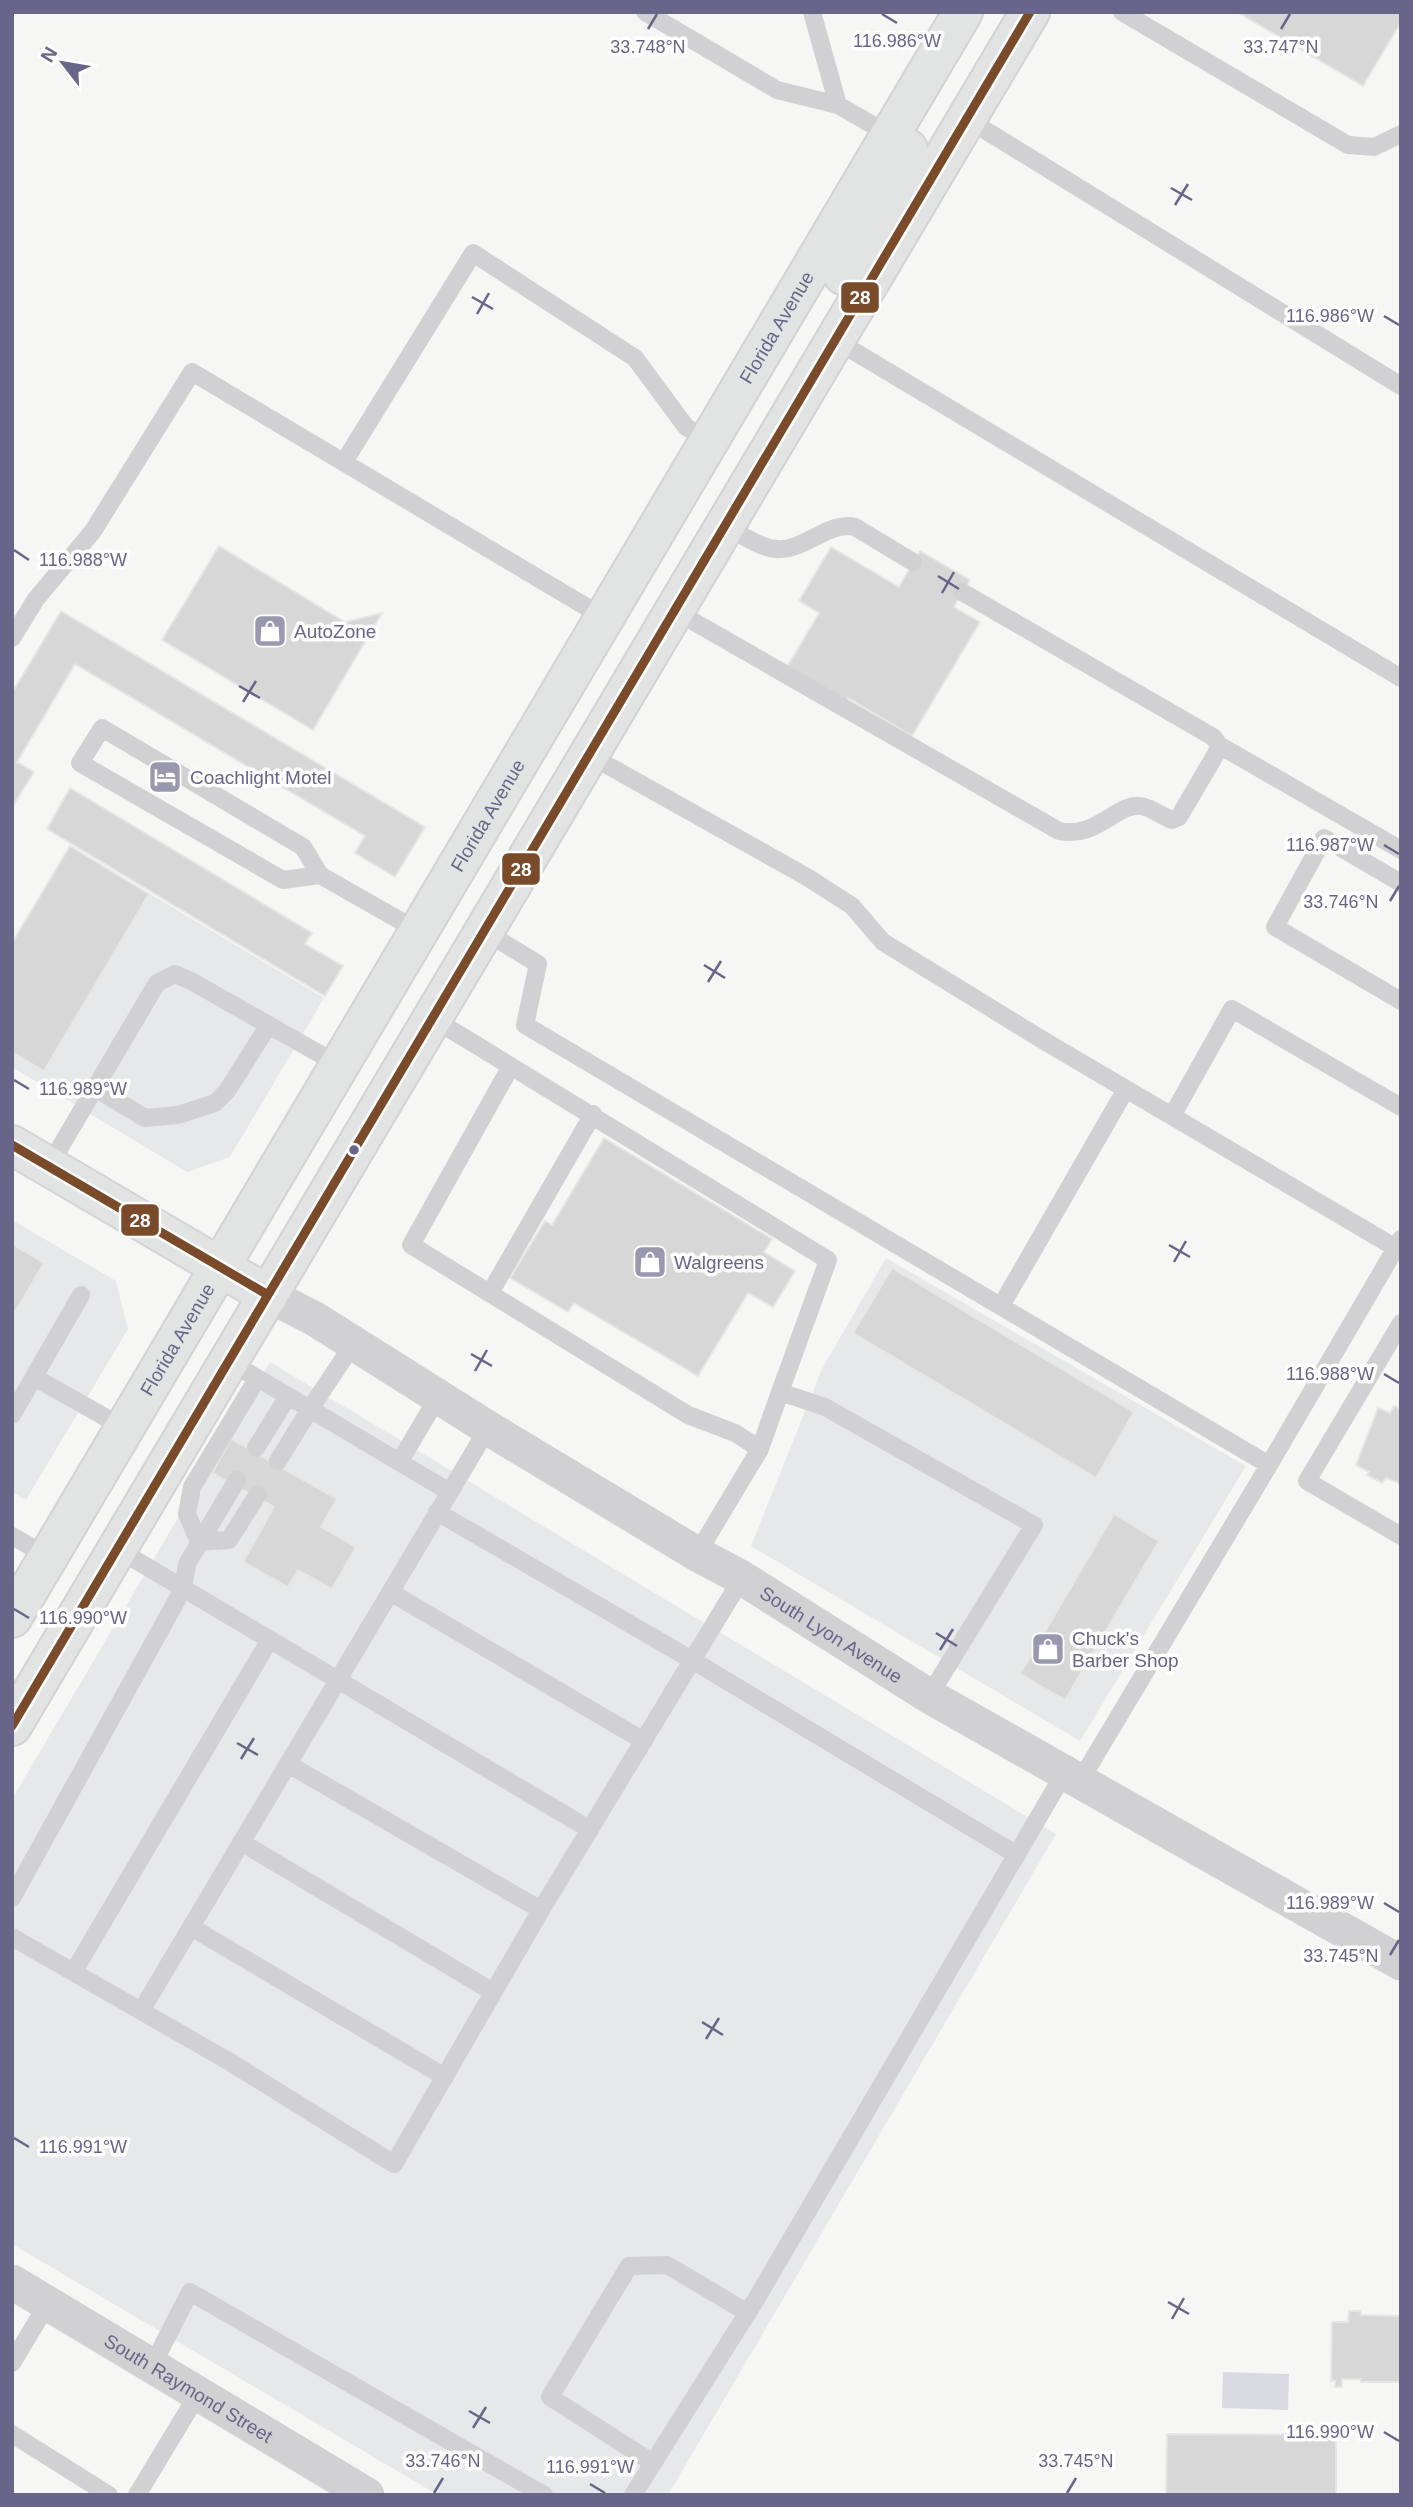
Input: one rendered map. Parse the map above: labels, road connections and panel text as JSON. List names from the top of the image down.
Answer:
{
  "streets": {
    "main road": ["Florida Avenue"],
    "street": ["South Lyon Avenue", "South Raymond Street"]
  },
  "places": {
    "shop": ["AutoZone", "Walgreens", "Chuck's Barber Shop"],
    "hotel": ["Coachlight Motel"]
  },
  "lines": ["transit line 28"],
  "north": "top left",
  "coordinates": [
    "116.986°W",
    "33.748°N",
    "33.747°N",
    "116.988°W",
    "116.987°W",
    "33.746°N",
    "116.989°W",
    "116.990°W",
    "33.745°N",
    "116.991°W"
  ]
}
